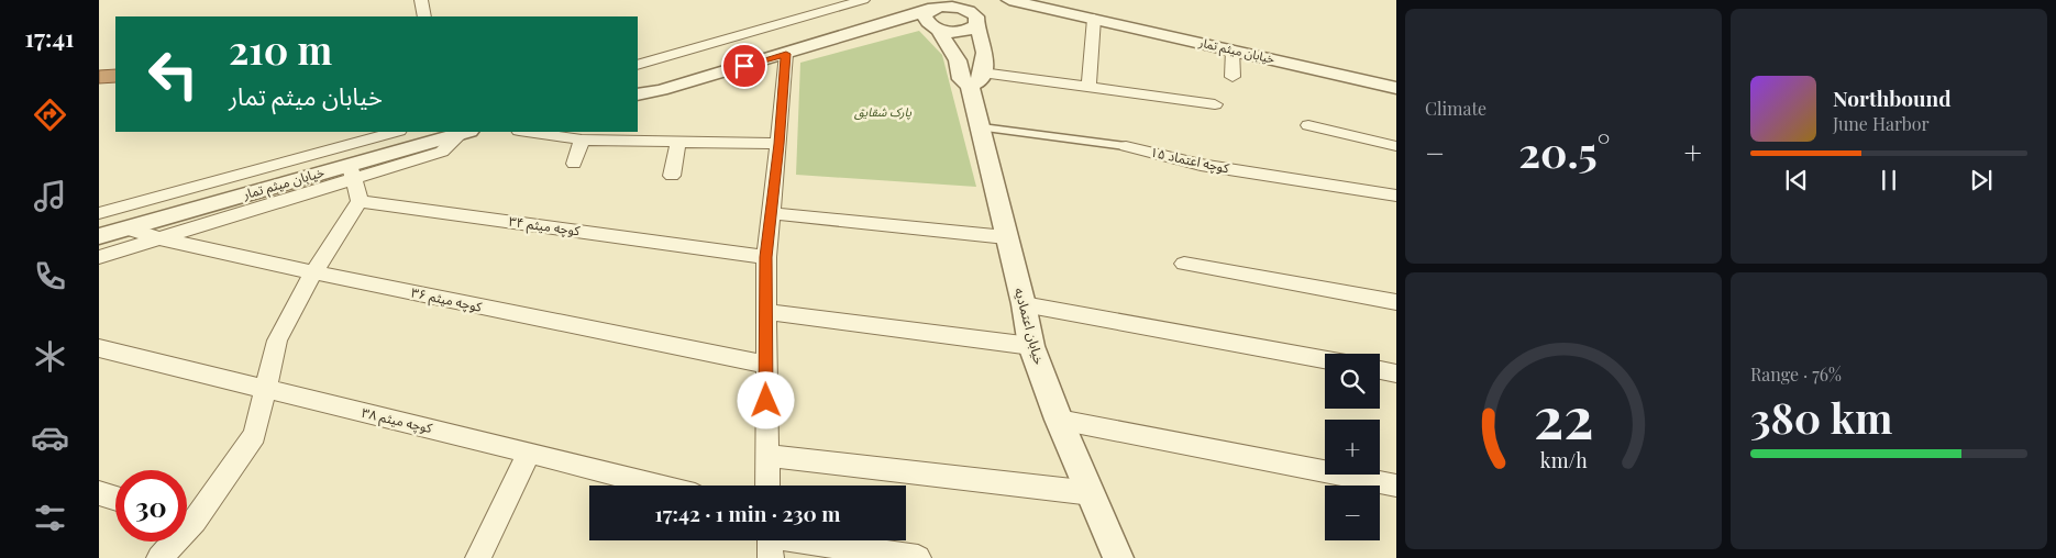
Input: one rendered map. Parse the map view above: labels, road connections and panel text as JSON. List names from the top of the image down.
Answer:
{
  "streets": {
    "street": [
      "خیابان میثم تمار",
      "کوچه اعتماد ۱۵",
      "کوچه میثم ۳۴",
      "کوچه میثم ۳۶",
      "خیابان اعتمادیه",
      "کوچه میثم ۳۸"
    ]
  },
  "crossings": [
    ["خیابان میثم تمار", "کوچه میثم ۳۶"],
    ["خیابان میثم تمار", "خیابان اعتمادیه"],
    ["کوچه اعتماد ۱۵", "خیابان اعتمادیه"]
  ],
  "parks": ["پارک شقایق"],
  "page": {
    "tabs": "17:41",
    "tile": [
      "Climate",
      ["Range · 76%", "380 km"]
    ],
    "turn": ["210 m", "خیابان میثم تمار"],
    "song": ["Northbound", "June Harbor"],
    "heat": ["−", "20.5°", "+"],
    "map_buttons": ["+", "−"],
    "limit": "30",
    "trip": "17:42 · 1 min · 230 m",
    "gauge": ["22", "km/h"]
  }
}
